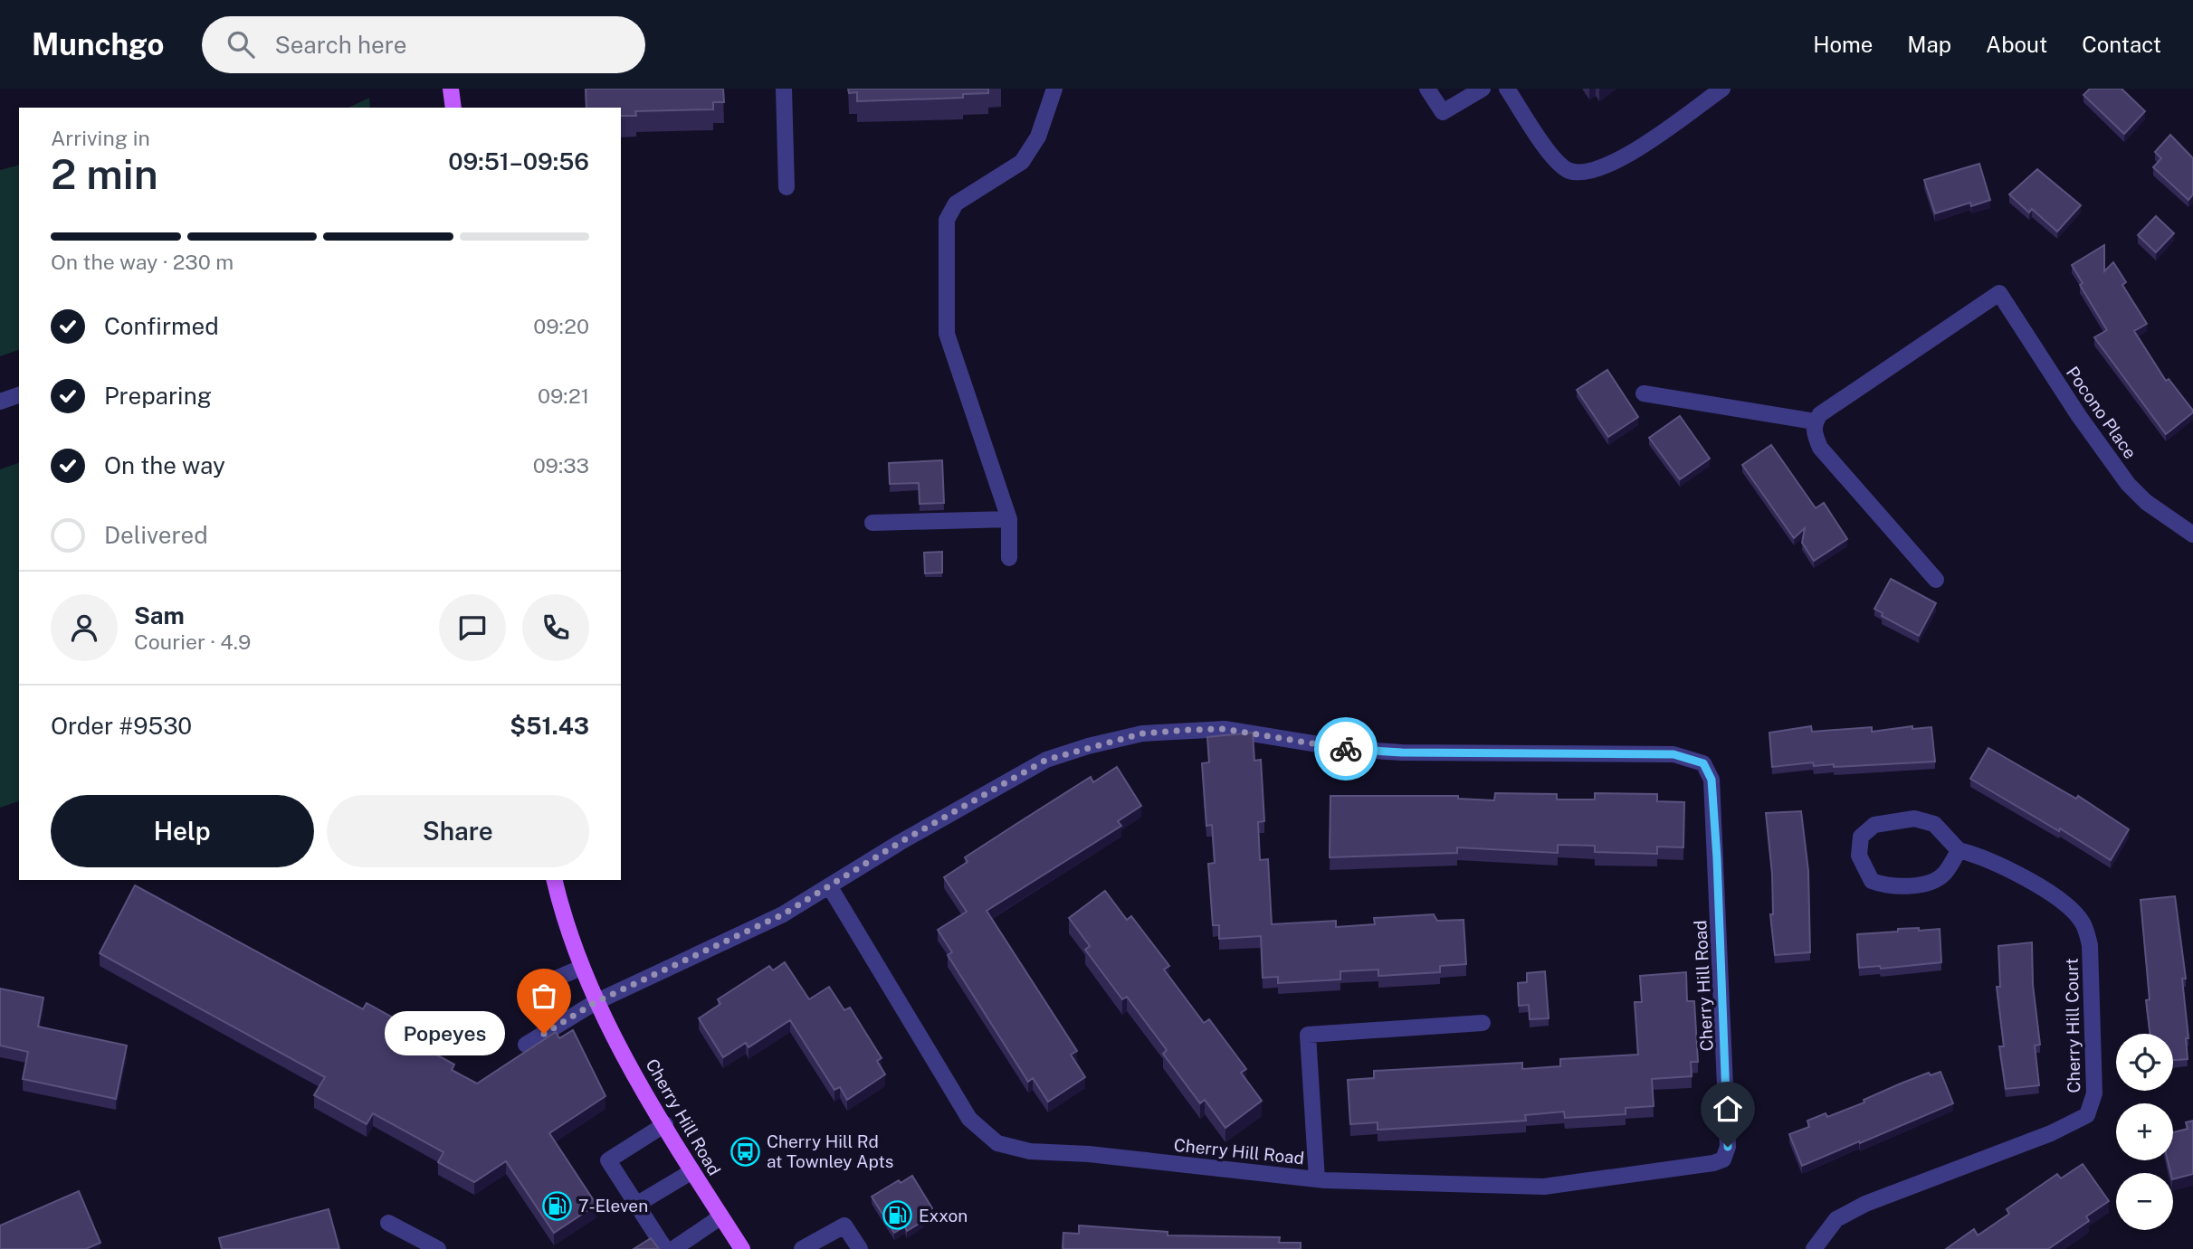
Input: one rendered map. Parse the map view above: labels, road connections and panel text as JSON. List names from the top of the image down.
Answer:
{
  "streets": {
    "main road": ["Cherry Hill Road"],
    "street": ["Pocono Place", "Cherry Hill Court"]
  },
  "places": {
    "other": ["Popeyes"],
    "bus stop": ["Cherry Hill Rd at Townley Apts"],
    "fuel station": ["7-Eleven", "Exxon"]
  },
  "page": {
    "header": "Munchgo",
    "search": "Search here",
    "nav": [
      "Home",
      "Map",
      "About",
      "Contact"
    ],
    "heading": ["2 min", "Arriving in", "09:51–09:56"],
    "panel": [
      "Sam",
      "Courier · 4.9",
      "Order #9530",
      "$51.43"
    ],
    "bar": "On the way · 230 m",
    "list": [
      ["Confirmed", "09:20"],
      ["Preparing", "09:21"],
      ["On the way", "09:33"],
      "Delivered"
    ],
    "buttons": ["Help", "Share"],
    "bubble": "Popeyes",
    "map_buttons": ["+", "−"]
  }
}
